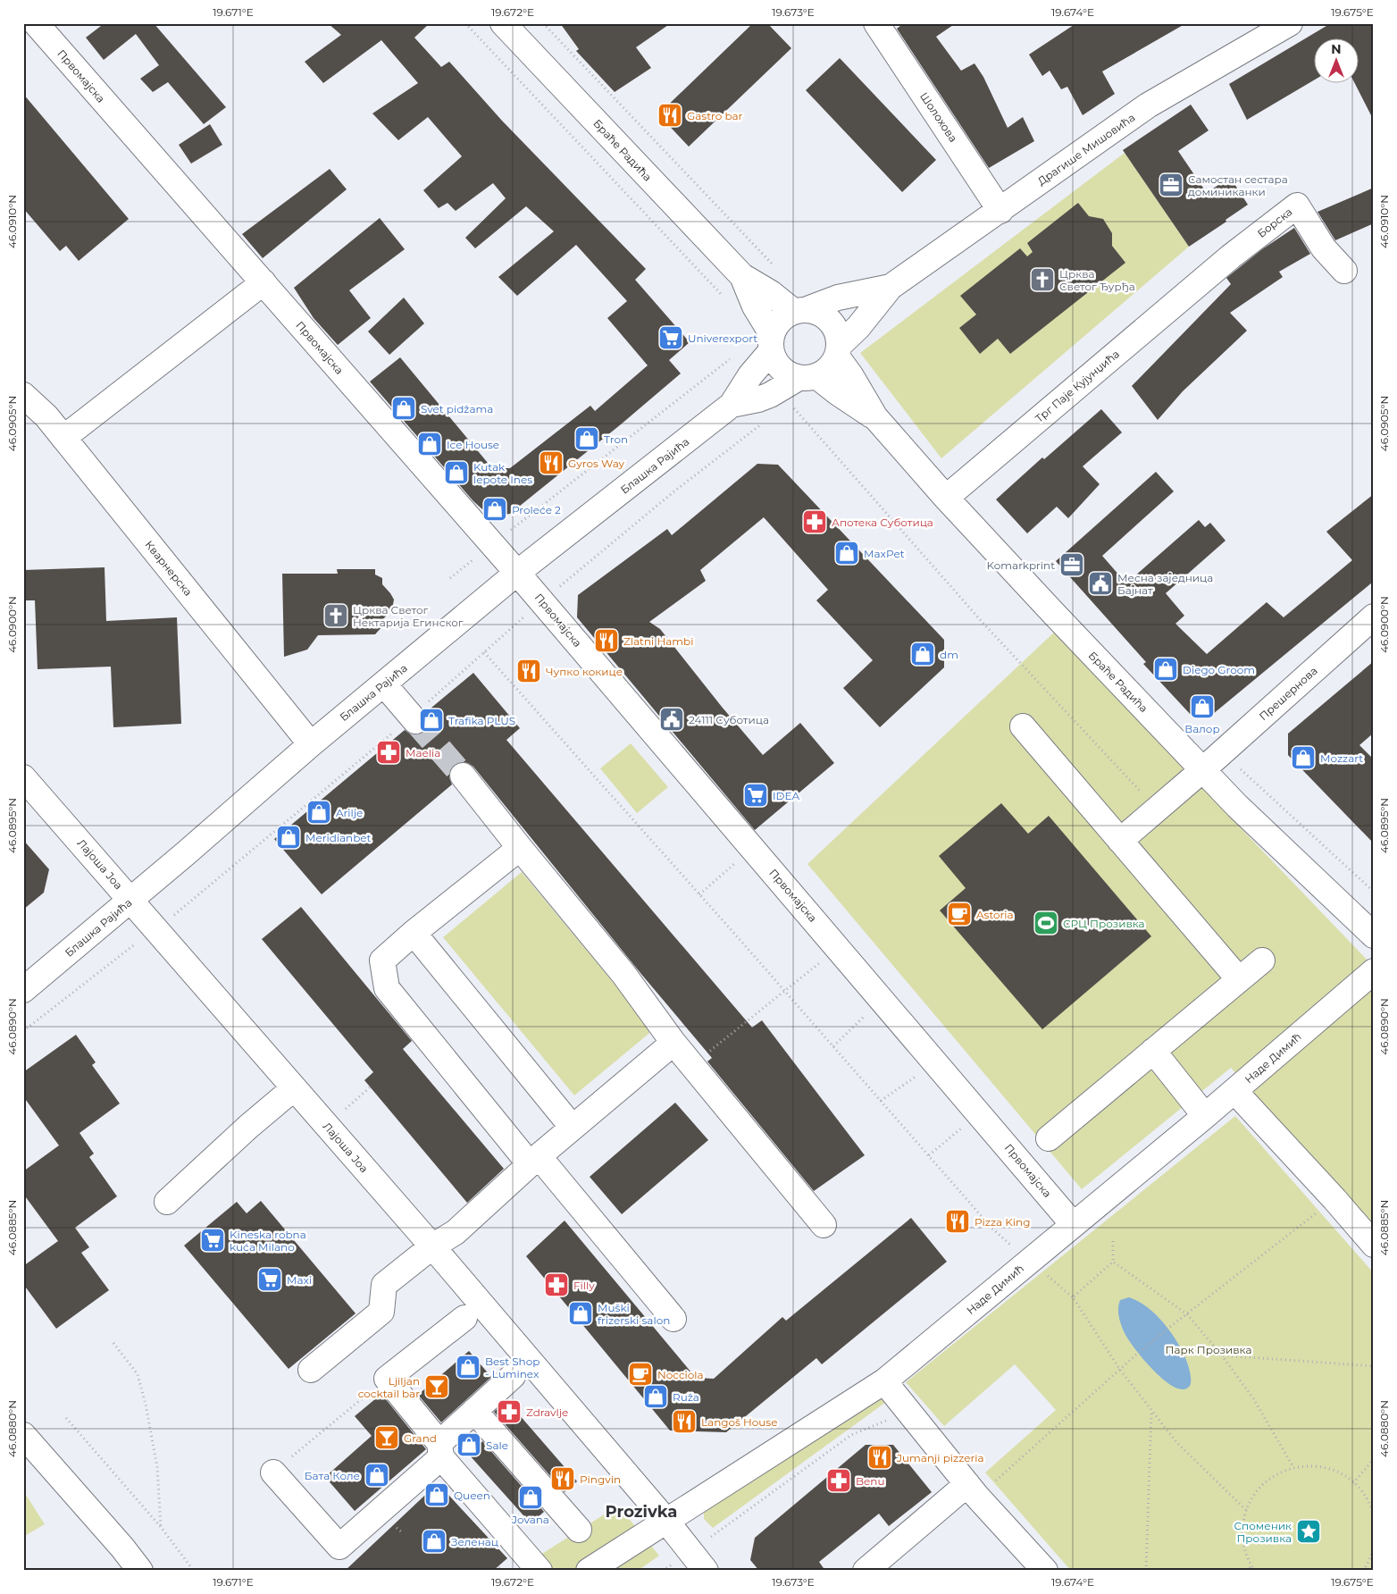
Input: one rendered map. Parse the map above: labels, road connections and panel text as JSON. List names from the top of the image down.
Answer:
{
  "streets": {
    "street": [
      "Првомајска",
      "Шолохова",
      "Драгише Мишовића",
      "Браће Радића",
      "Борска",
      "Трг Паје Кујунџића",
      "Блашка Рајића",
      "Кварнерска",
      "Прешернова",
      "Лајоша Јоа",
      "Наде Димић"
    ]
  },
  "crossings": [
    ["Првомајска", "Блашка Рајића"],
    ["Првомајска", "Наде Димић"],
    ["Шолохова", "Драгише Мишовића"],
    ["Драгише Мишовића", "Браће Радића"],
    ["Драгише Мишовића", "Блашка Рајића"],
    ["Браће Радића", "Трг Паје Кујунџића"],
    ["Браће Радића", "Блашка Рајића"],
    ["Браће Радића", "Прешернова"],
    ["Борска", "Трг Паје Кујунџића"],
    ["Блашка Рајића", "Кварнерска"],
    ["Блашка Рајића", "Лајоша Јоа"],
    ["Лајоша Јоа", "Наде Димић"]
  ],
  "districts": ["Prozivka"],
  "parks": ["Парк Прозивка"],
  "places": {
    "restaurant": [
      "Gastro bar",
      "Gyros Way",
      "Zlatni Hambi",
      "Чупко кокице",
      "Pizza King",
      "Langoš House",
      "Jumanji pizzeria",
      "Pingvin"
    ],
    "office": ["Самостан сестара доминиканки", "Komarkprint"],
    "church": ["Црква Светог Ђурђа", "Црква Светог Нектарија Егинског"],
    "supermarket": [
      "Univerexport",
      "IDEA",
      "Kineska robna kuća Milano",
      "Maxi"
    ],
    "shop": [
      "Svet pidžama",
      "Tron",
      "Ice House",
      "Kutak lepote Ines",
      "Proleće 2",
      "MaxPet",
      "dm",
      "Diego Groom",
      "Валор",
      "Trafika PLUS",
      "Mozzart",
      "Arilje",
      "Meridianbet",
      "Muški frizerski salon",
      "Best Shop - Luminex",
      "Ruža",
      "Sale",
      "Бата Коле",
      "Queen",
      "Jovana",
      "Зеленац"
    ],
    "pharmacy": [
      "Апотека Суботица",
      "Maelia",
      "Filly",
      "Zdravlje",
      "Benu"
    ],
    "public building": ["Месна заједница Бајнат", "24111 Суботица"],
    "cafe": ["Astoria", "Nocciola"],
    "sports": ["СРЦ Прозивка"],
    "bar": ["Ljiljan cocktail bar", "Grand"],
    "place": ["Споменик Прозивка"]
  },
  "north": "top",
  "coordinates": [
    "19.671°E",
    "19.672°E",
    "19.673°E",
    "19.674°E",
    "19.675°E",
    "46.0910°N",
    "46.0905°N",
    "46.0900°N",
    "46.0895°N",
    "46.0890°N",
    "46.0885°N",
    "46.0880°N"
  ]
}
